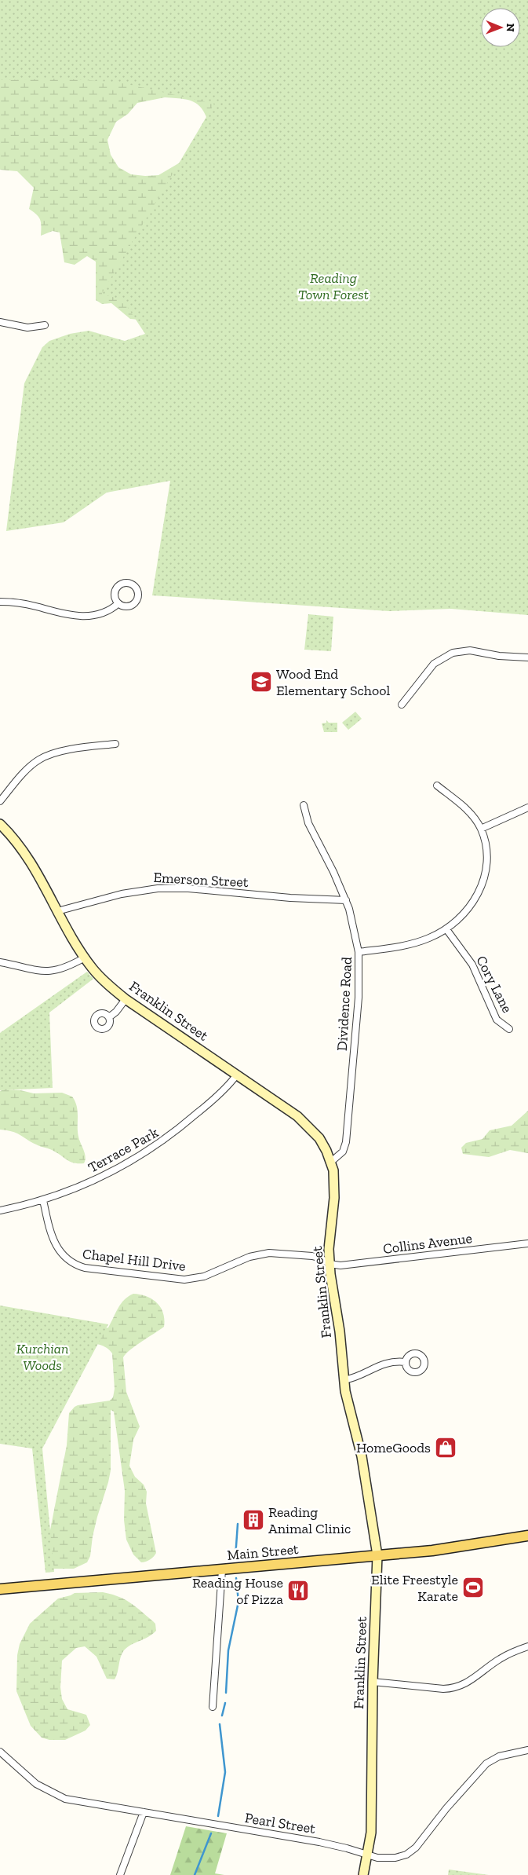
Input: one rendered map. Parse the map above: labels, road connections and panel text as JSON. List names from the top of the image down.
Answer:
{
  "streets": {
    "main road": ["Franklin Street", "Main Street"],
    "street": [
      "Emerson Street",
      "Cory Lane",
      "Dividence Road",
      "Terrace Park",
      "Collins Avenue",
      "Chapel Hill Drive",
      "Pearl Street"
    ]
  },
  "crossings": [
    ["Emerson Street", "Dividence Road"],
    ["Emerson Street", "Franklin Street"],
    ["Dividence Road", "Franklin Street"],
    ["Franklin Street", "Terrace Park"],
    ["Franklin Street", "Collins Avenue"],
    ["Franklin Street", "Chapel Hill Drive"],
    ["Franklin Street", "Main Street"],
    ["Franklin Street", "Pearl Street"],
    ["Terrace Park", "Chapel Hill Drive"],
    ["Collins Avenue", "Chapel Hill Drive"]
  ],
  "parks": ["Reading Town Forest", "Kurchian Woods"],
  "places": {
    "school or university": ["Wood End Elementary School"],
    "shop": ["HomeGoods"],
    "building": ["Reading Animal Clinic"],
    "sports": ["Elite Freestyle Karate"],
    "restaurant": ["Reading House of Pizza"]
  },
  "north": "right"
}
